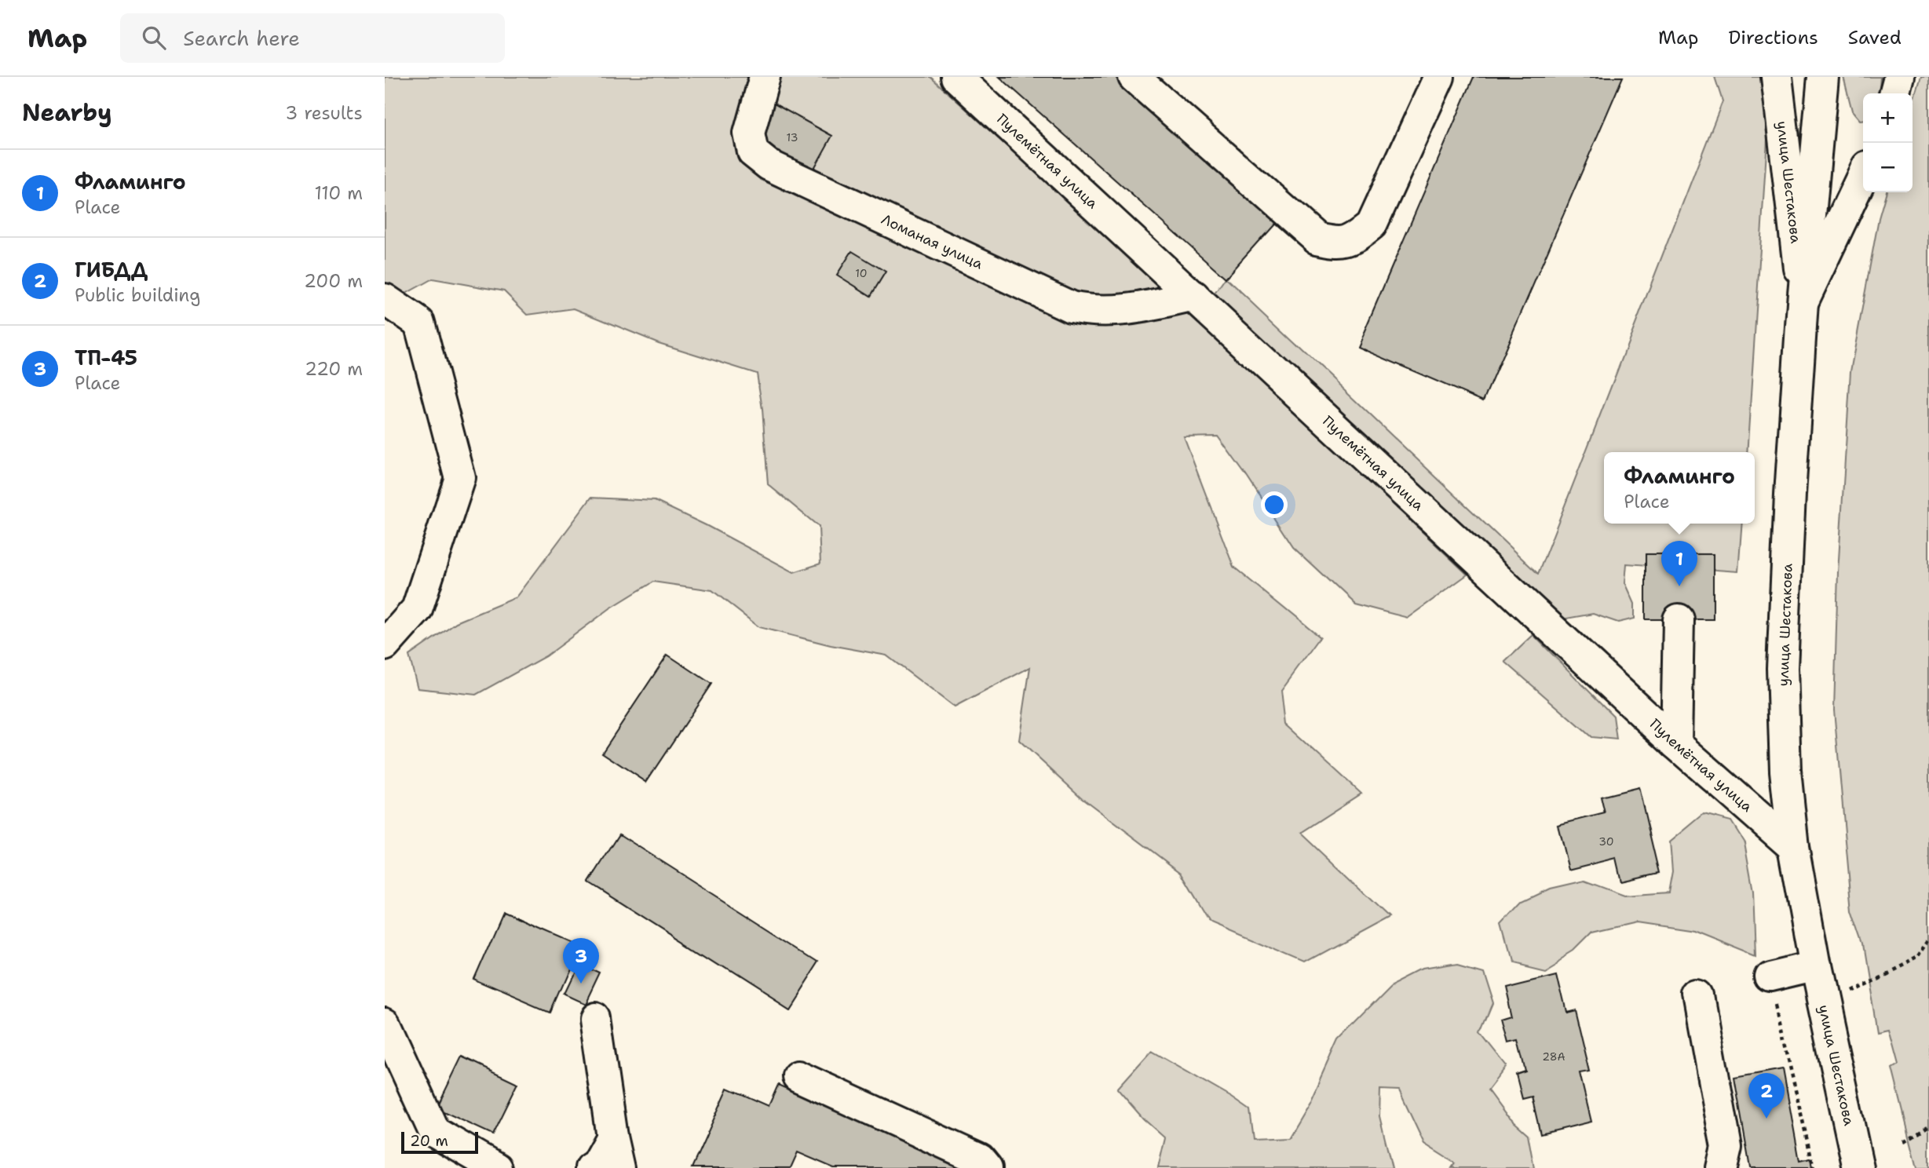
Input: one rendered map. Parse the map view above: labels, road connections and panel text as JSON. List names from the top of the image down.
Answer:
{
  "streets": {
    "street": ["Пулемётная улица", "улица Шестакова", "Ломаная улица"]
  },
  "crossings": [
    ["Пулемётная улица", "улица Шестакова"],
    ["Пулемётная улица", "Ломаная улица"]
  ],
  "house_numbers": [
    "13",
    "10",
    "30",
    "28А"
  ],
  "scale_bar": "20 m",
  "page": {
    "header": "Map",
    "search": "Search here",
    "nav": ["Map", "Directions", "Saved"],
    "heading": ["Nearby", "3 results"],
    "map_buttons": ["+", "−"],
    "list": [
      {
        "mark": "1",
        "name": "Фламинго",
        "note": "Place",
        "value": "110 m"
      },
      {
        "mark": "2",
        "name": "ГИБДД",
        "note": "Public building",
        "value": "200 m"
      },
      {
        "mark": "3",
        "name": "ТП-45",
        "note": "Place",
        "value": "220 m"
      }
    ],
    "popup": ["Фламинго", "Place"],
    "pins": ["1", "3", "2"],
    "scale": "20 m"
  }
}
